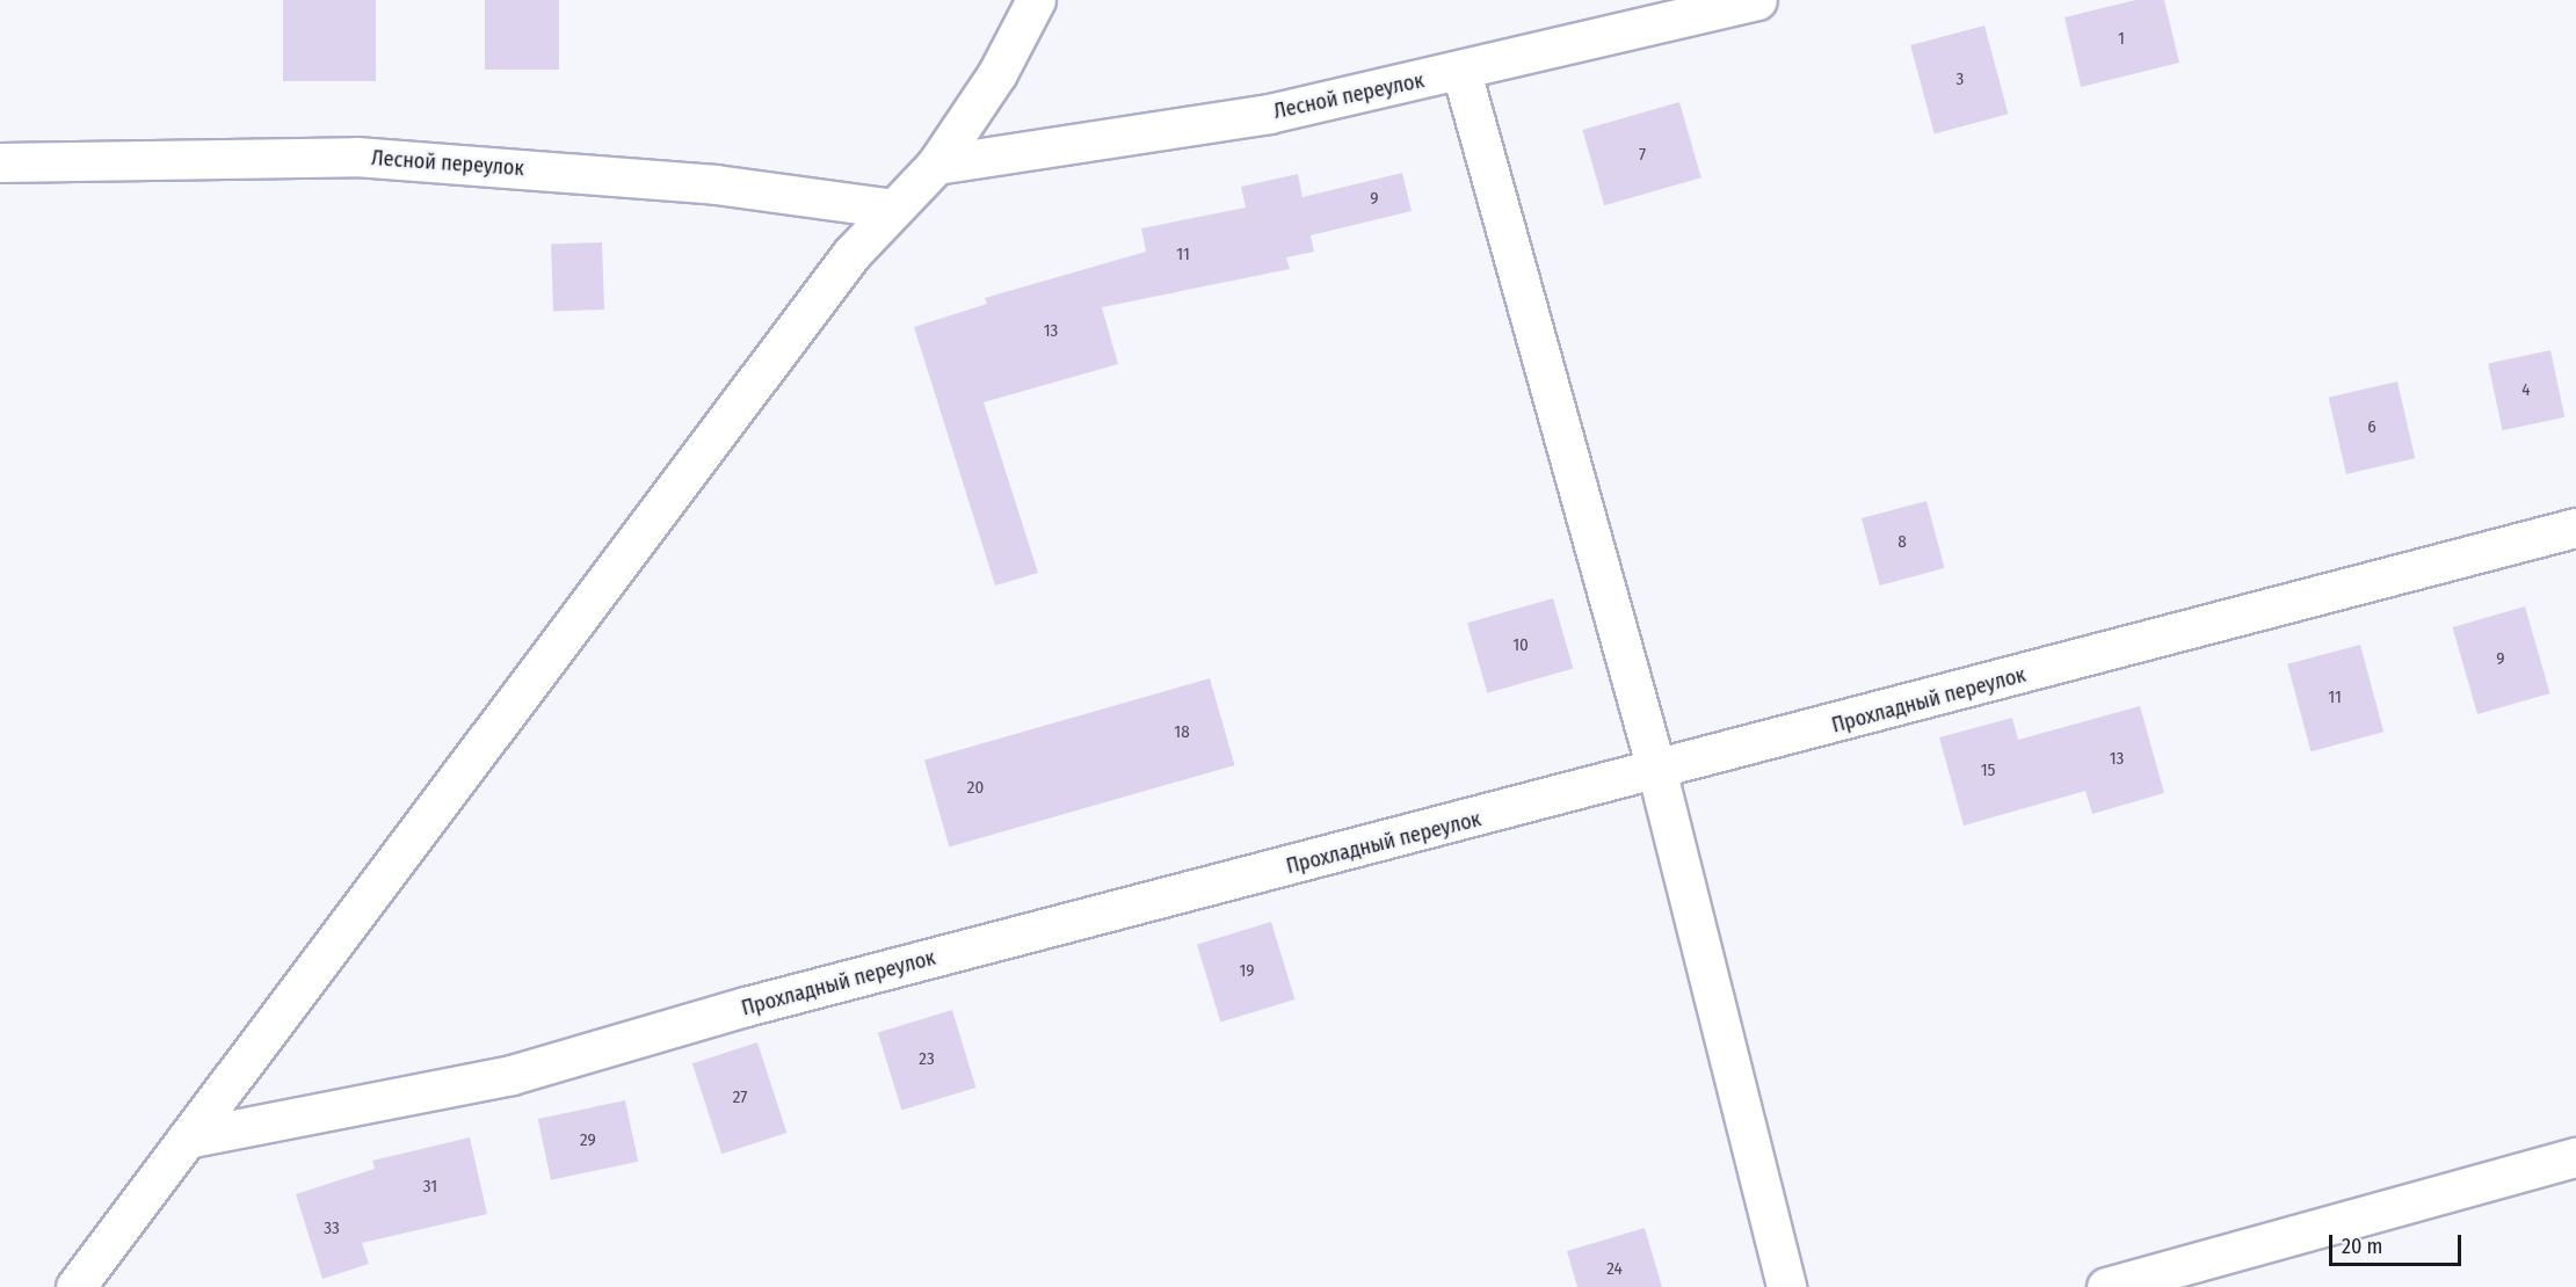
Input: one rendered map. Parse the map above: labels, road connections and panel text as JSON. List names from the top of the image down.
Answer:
{
  "streets": {
    "street": ["Лесной переулок", "Прохладный переулок"]
  },
  "house_numbers": [
    "1",
    "3",
    "7",
    "9",
    "11",
    "13",
    "4",
    "6",
    "8",
    "10",
    "9",
    "11",
    "18",
    "13",
    "15",
    "20",
    "19",
    "23",
    "27",
    "29",
    "31",
    "33",
    "24"
  ],
  "scale_bar": "20 m"
}
